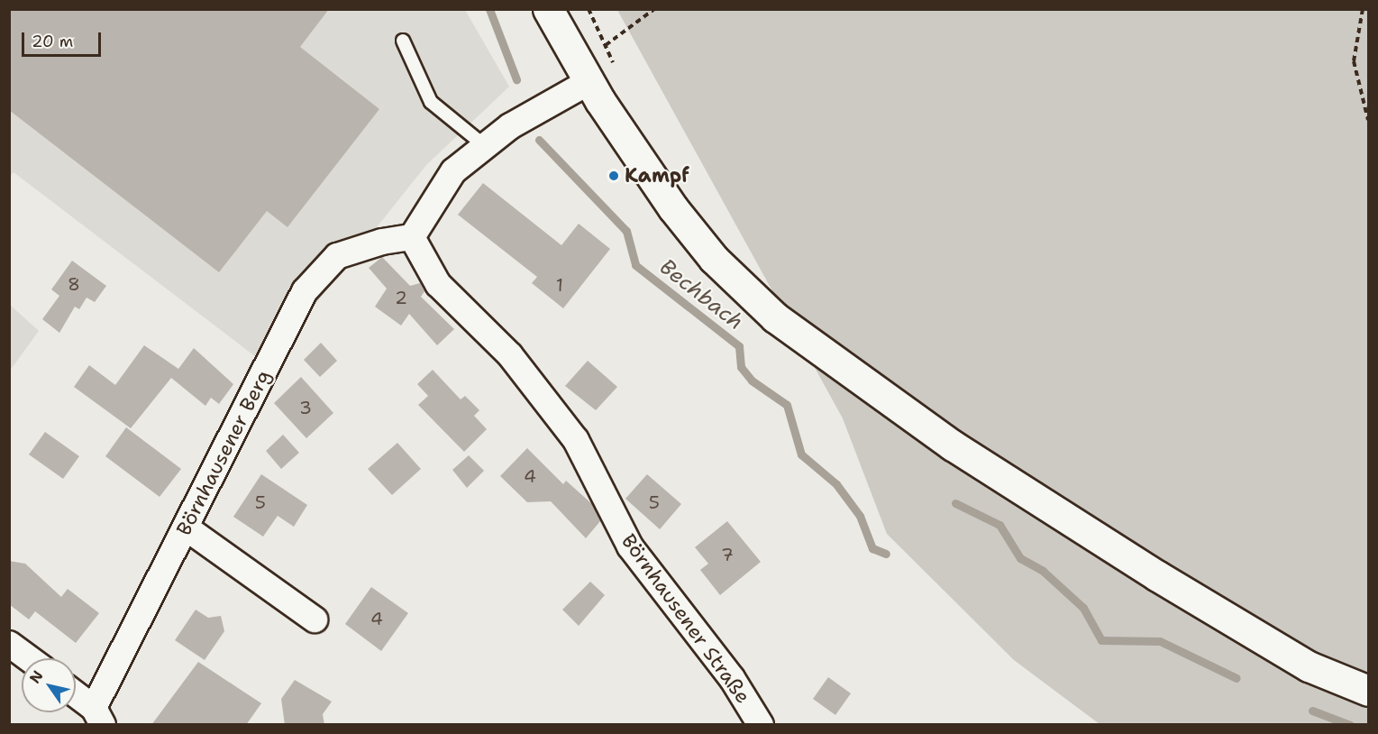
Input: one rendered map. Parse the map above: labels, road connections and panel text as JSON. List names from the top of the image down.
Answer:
{
  "streets": {
    "street": ["Börnhausener Berg", "Börnhausener Straße"]
  },
  "crossings": [
    ["Börnhausener Berg", "Börnhausener Straße"]
  ],
  "water": ["Bechbach"],
  "places": ["Kampf"],
  "house_numbers": [
    "8",
    "1",
    "2",
    "3",
    "4",
    "5",
    "5",
    "7",
    "4"
  ],
  "scale_bar": "20 m",
  "north": "top left"
}
